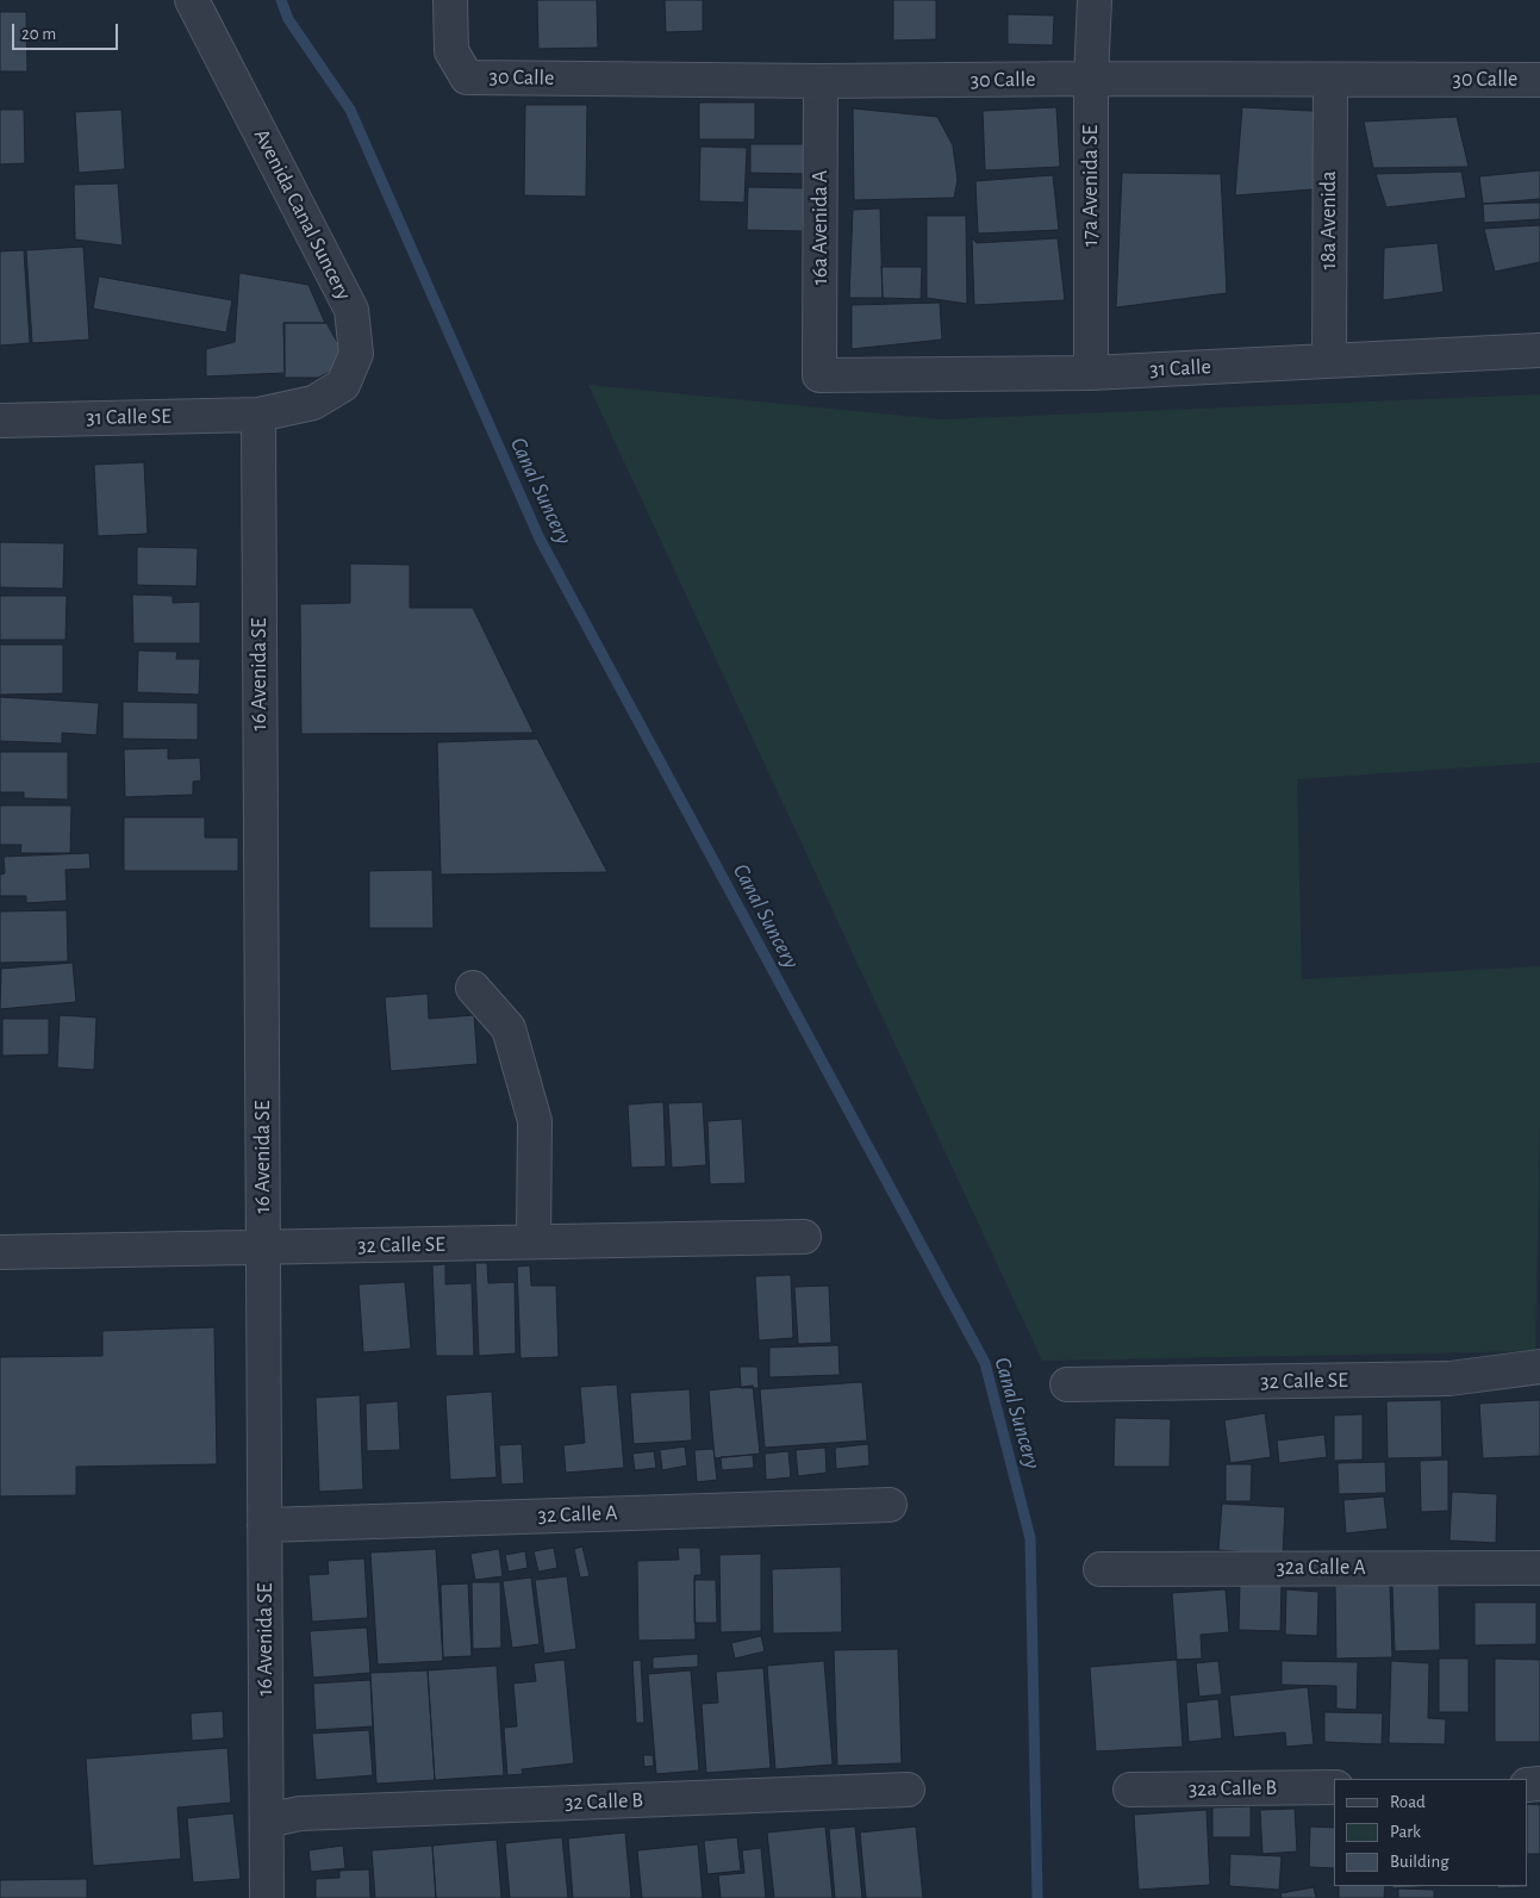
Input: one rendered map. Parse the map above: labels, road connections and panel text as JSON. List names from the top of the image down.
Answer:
{
  "streets": {
    "street": [
      "30 Calle",
      "17a Avenida SE",
      "Avenida Canal Suncery",
      "18a Avenida",
      "16a Avenida A",
      "31 Calle",
      "31 Calle SE",
      "16 Avenida SE",
      "32 Calle SE",
      "32 Calle A",
      "32a Calle A",
      "32a Calle B",
      "32 Calle B"
    ]
  },
  "crossings": [
    ["30 Calle", "17a Avenida SE"],
    ["30 Calle", "18a Avenida"],
    ["30 Calle", "16a Avenida A"],
    ["17a Avenida SE", "31 Calle"],
    ["Avenida Canal Suncery", "31 Calle SE"],
    ["Avenida Canal Suncery", "16 Avenida SE"],
    ["18a Avenida", "31 Calle"],
    ["16a Avenida A", "31 Calle"],
    ["31 Calle SE", "16 Avenida SE"],
    ["16 Avenida SE", "32 Calle SE"],
    ["16 Avenida SE", "32 Calle A"],
    ["16 Avenida SE", "32 Calle B"]
  ],
  "water": ["Canal Suncery"],
  "legend": ["Road", "Park", "Building"],
  "scale_bar": "20 m"
}
